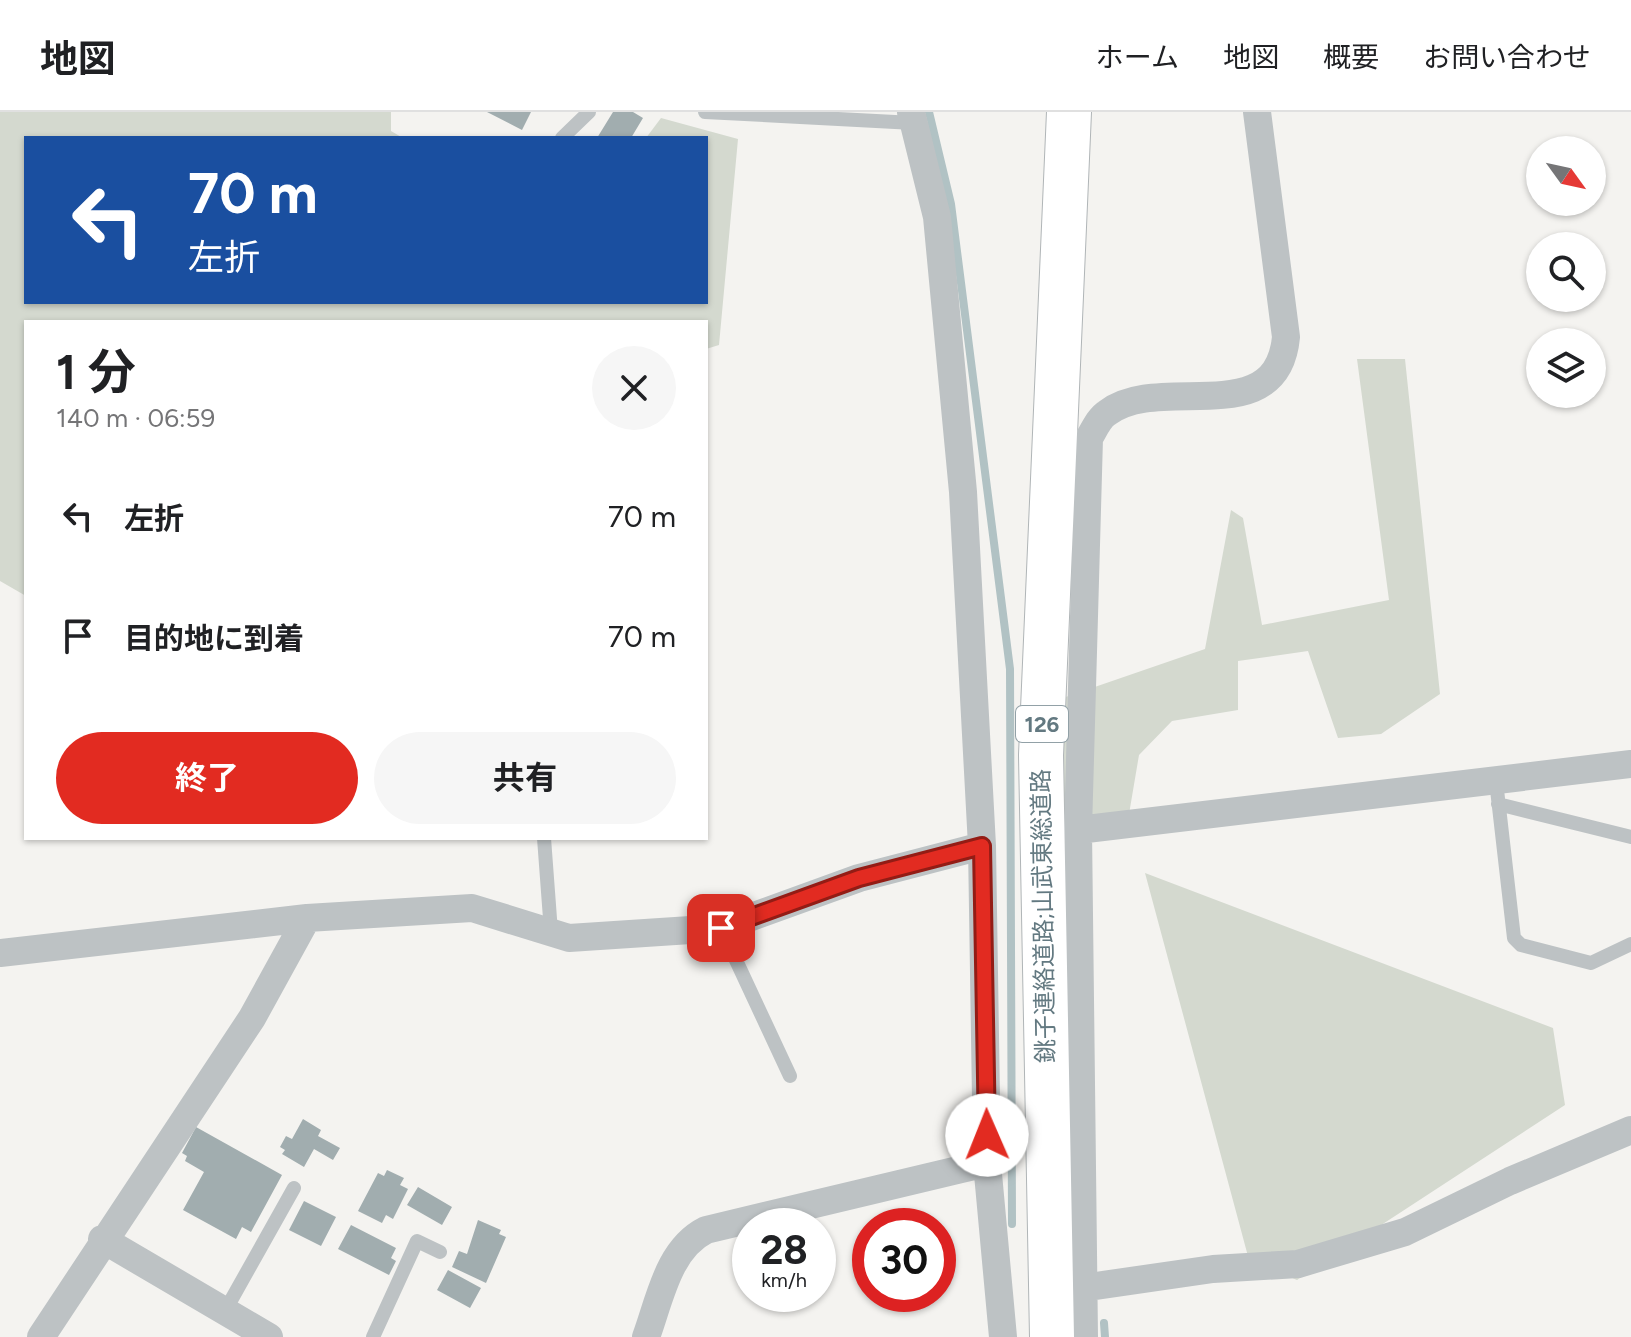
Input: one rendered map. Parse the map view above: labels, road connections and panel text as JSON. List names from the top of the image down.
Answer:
{
  "streets": {
    "highway": ["126", "銚子連絡道路;山武東総道路"]
  },
  "north": "bottom right",
  "page": {
    "header": "地図",
    "nav": [
      "ホーム",
      "地図",
      "概要",
      "お問い合わせ"
    ],
    "turn": ["70 m", "左折"],
    "heading": ["1 分", "140 m · 06:59"],
    "list": [
      {
        "name": "左折",
        "value": "70 m"
      },
      {
        "name": "目的地に到着",
        "value": "70 m"
      }
    ],
    "buttons": ["終了", "共有"],
    "speed": "28 km/h",
    "limit": "30"
  }
}
